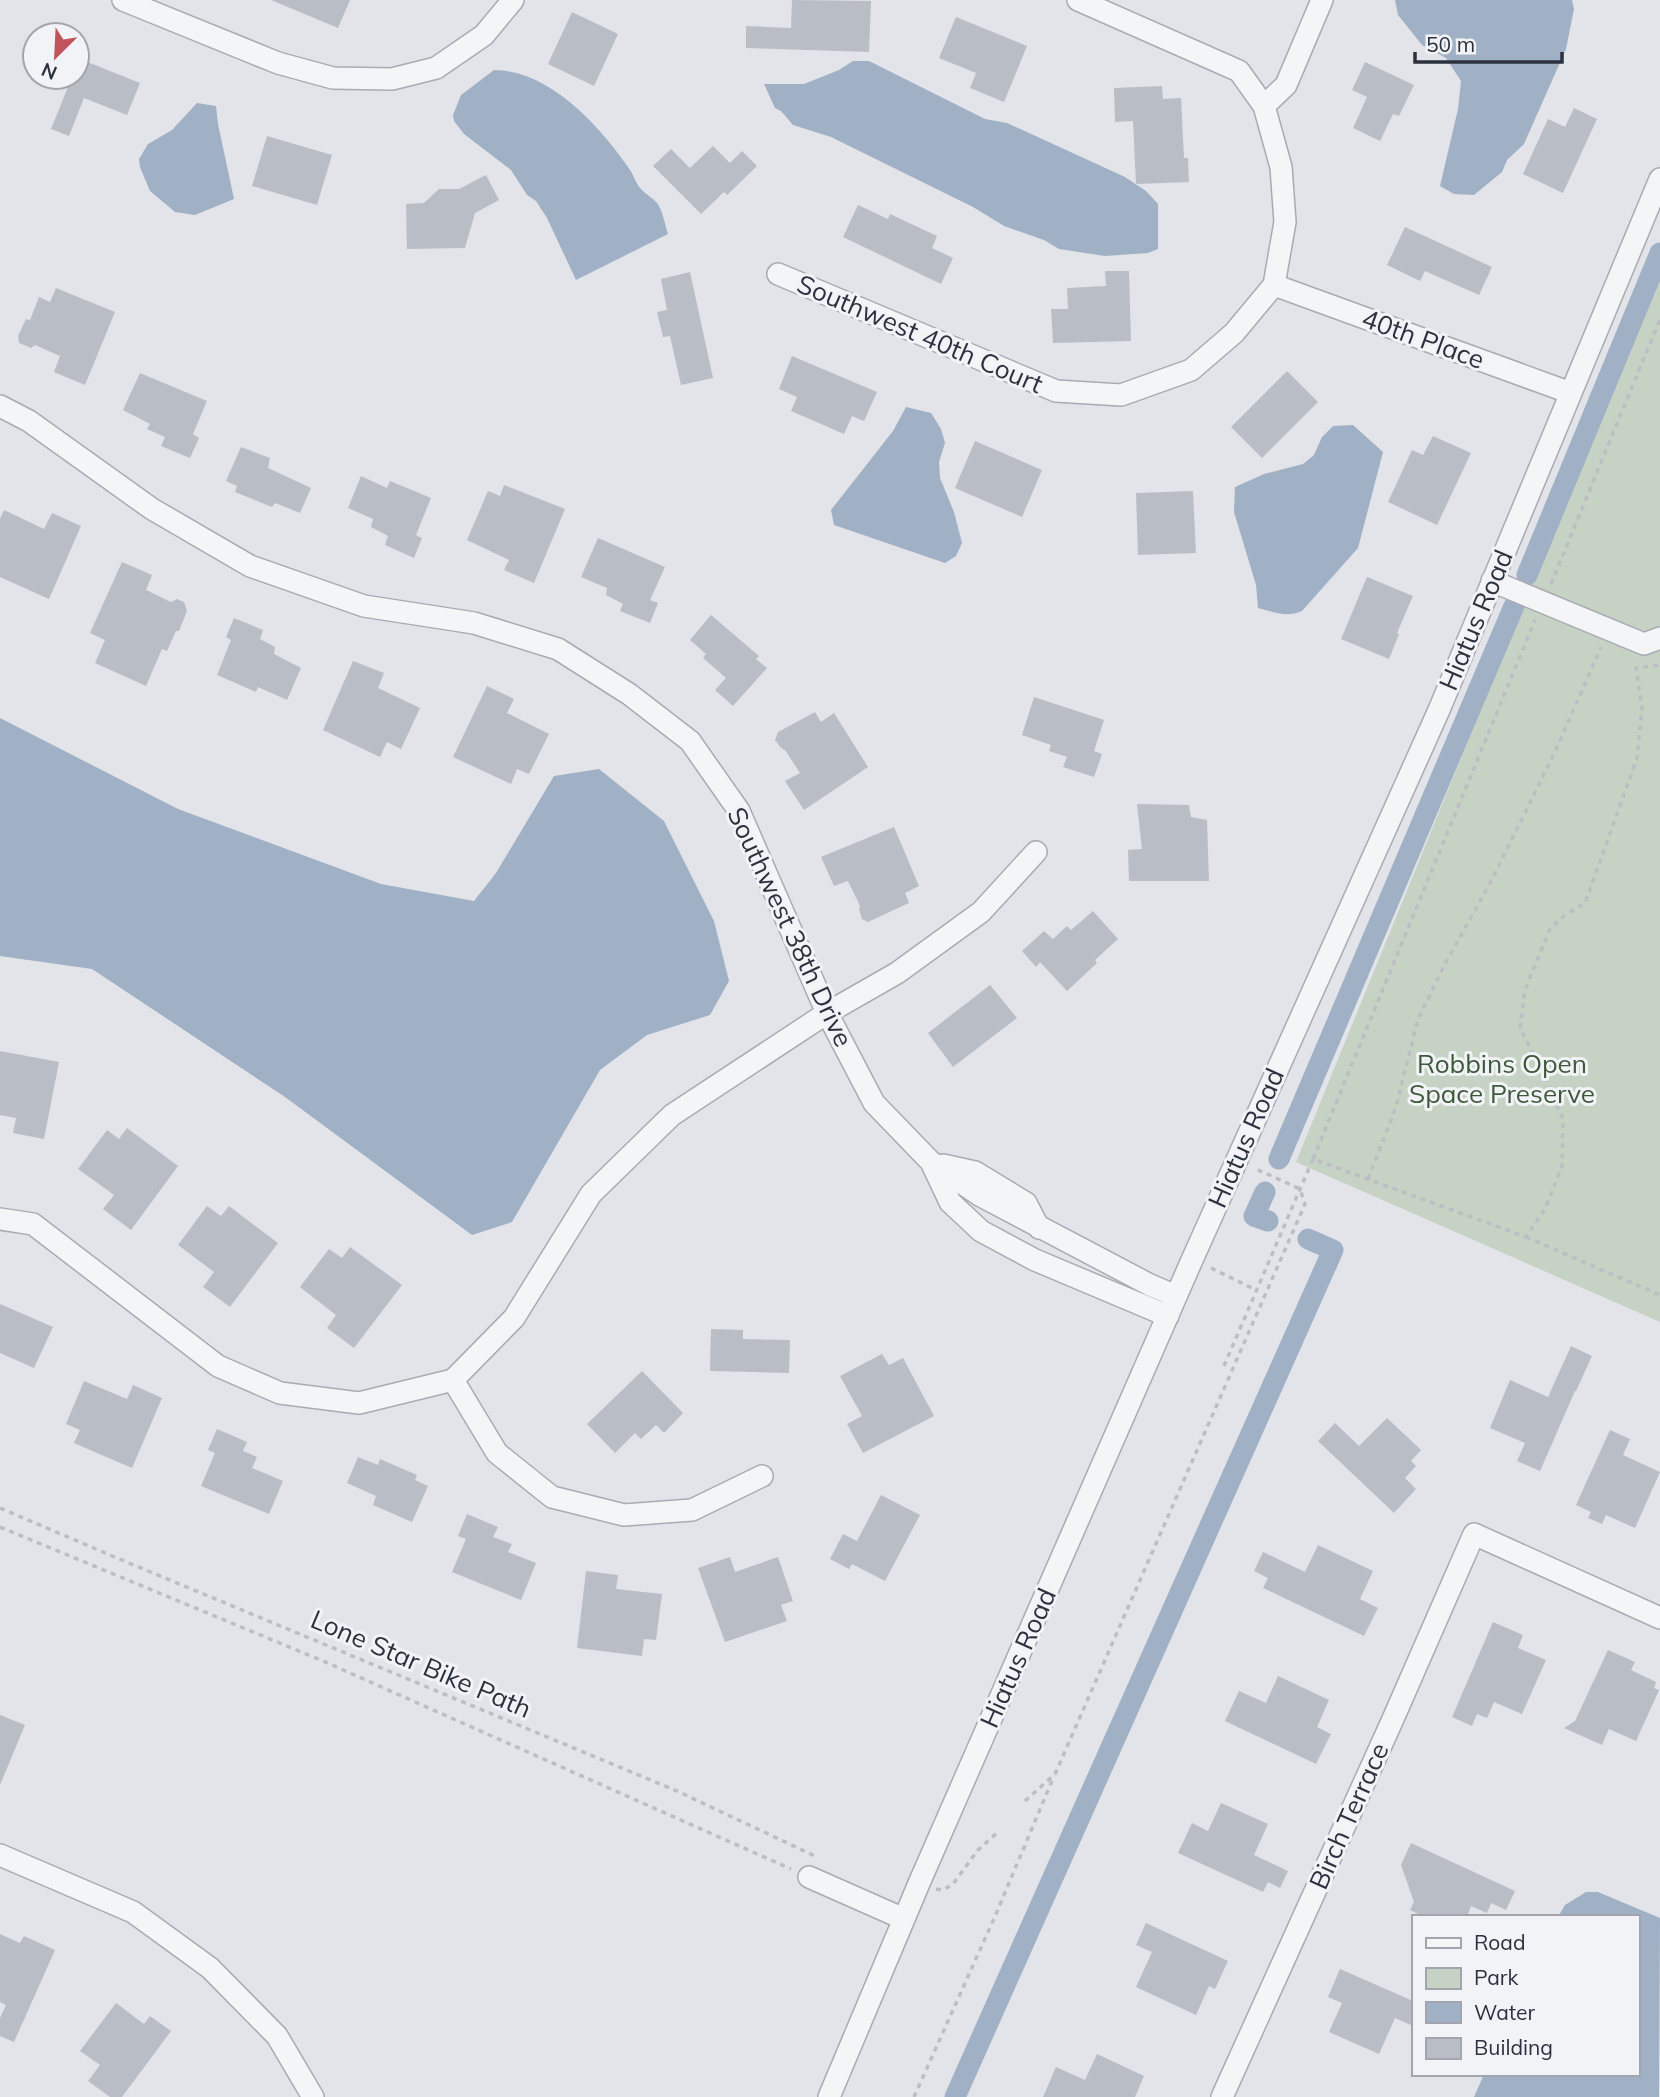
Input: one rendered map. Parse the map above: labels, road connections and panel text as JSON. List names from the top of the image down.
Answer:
{
  "streets": {
    "street": [
      "Southwest 40th Court",
      "40th Place",
      "Hiatus Road",
      "Southwest 38th Drive",
      "Birch Terrace"
    ],
    "path": ["Lone Star Bike Path"]
  },
  "crossings": [
    ["Southwest 40th Court", "40th Place"],
    ["40th Place", "Hiatus Road"],
    ["Hiatus Road", "Southwest 38th Drive"]
  ],
  "parks": ["Robbins Open Space Preserve"],
  "legend": [
    "Road",
    "Park",
    "Water",
    "Building"
  ],
  "scale_bar": "50 m",
  "north": "bottom left"
}
